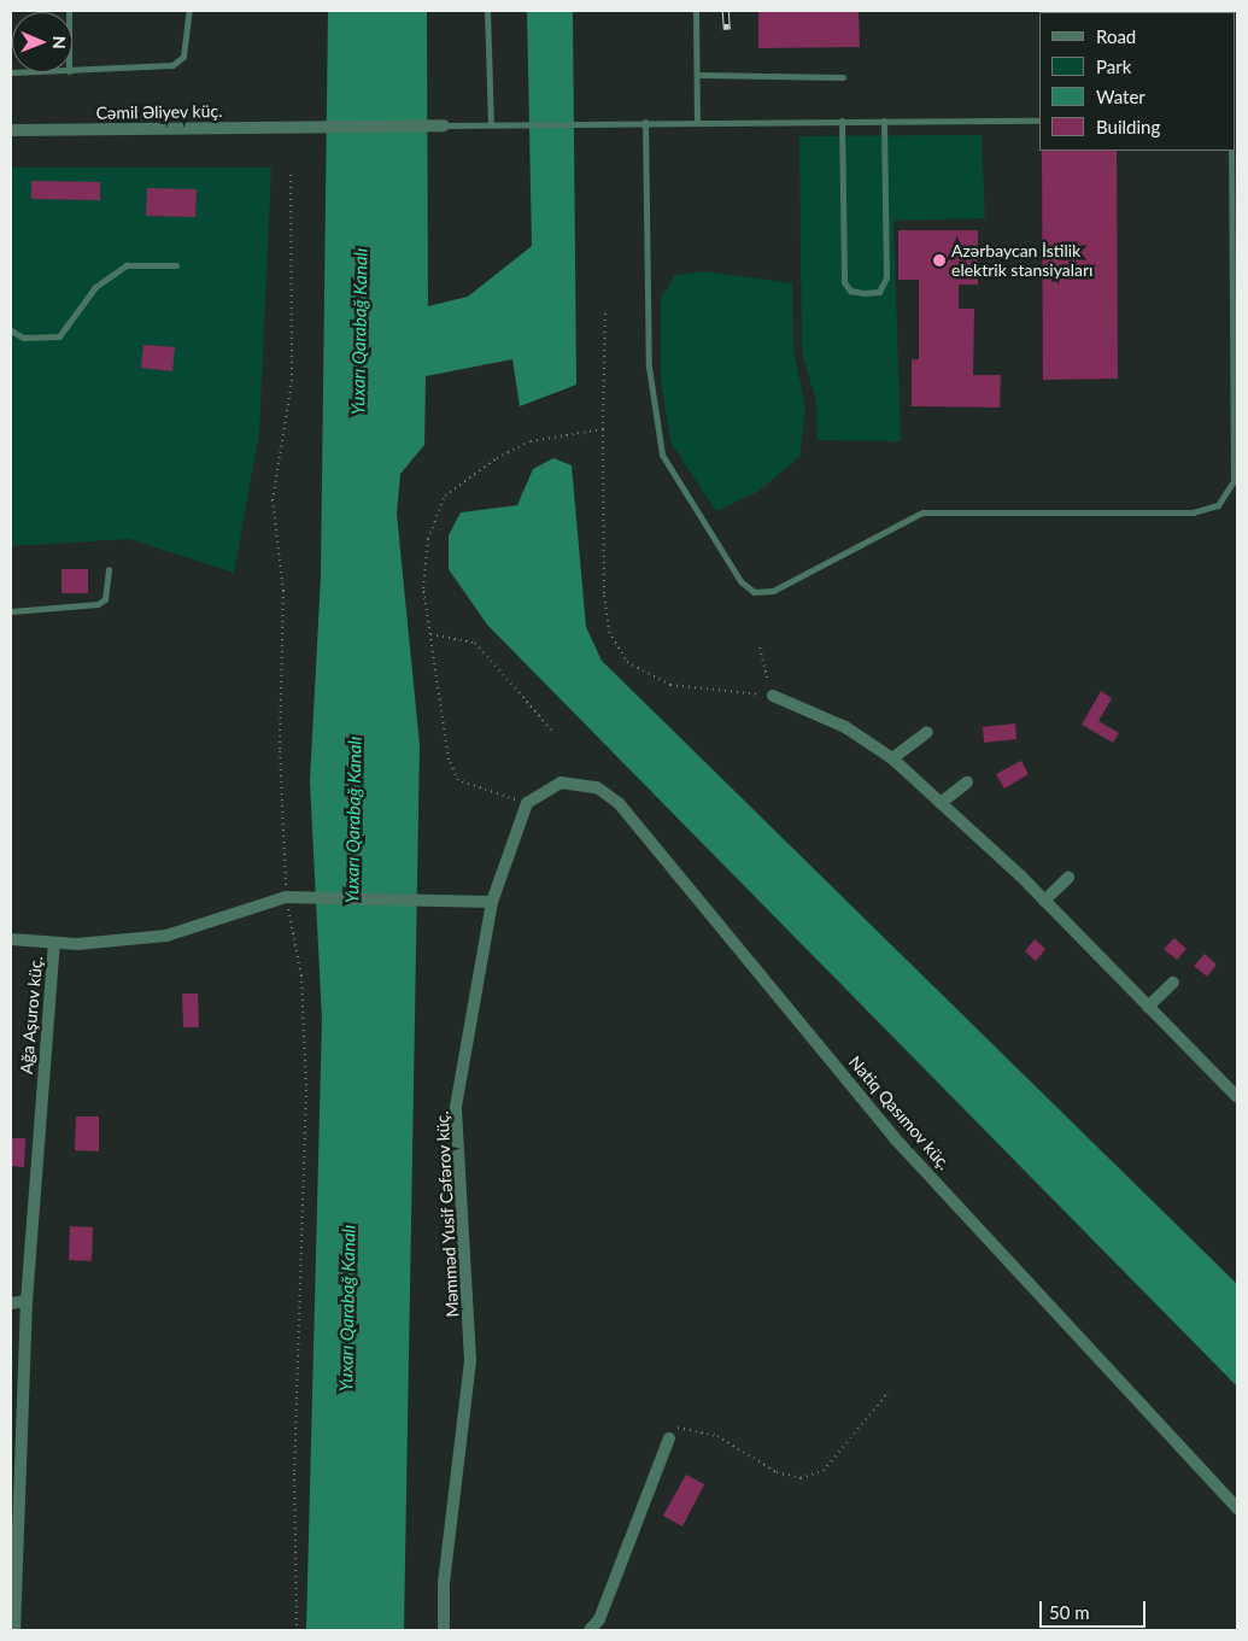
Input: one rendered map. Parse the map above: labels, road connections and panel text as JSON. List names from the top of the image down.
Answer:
{
  "streets": {
    "street": [
      "Cəmil Əliyev küç.",
      "Ağa Aşurov küç.",
      "Natiq Qasımov küç.",
      "Məmməd Yusif Cəfərov küç."
    ]
  },
  "crossings": [
    ["Natiq Qasımov küç.", "Məmməd Yusif Cəfərov küç."]
  ],
  "water": ["Yuxarı Qarabağ Kanalı"],
  "places": ["Azərbaycan İstilik elektrik stansiyaları"],
  "legend": [
    "Road",
    "Park",
    "Water",
    "Building"
  ],
  "scale_bar": "50 m",
  "north": "right"
}
